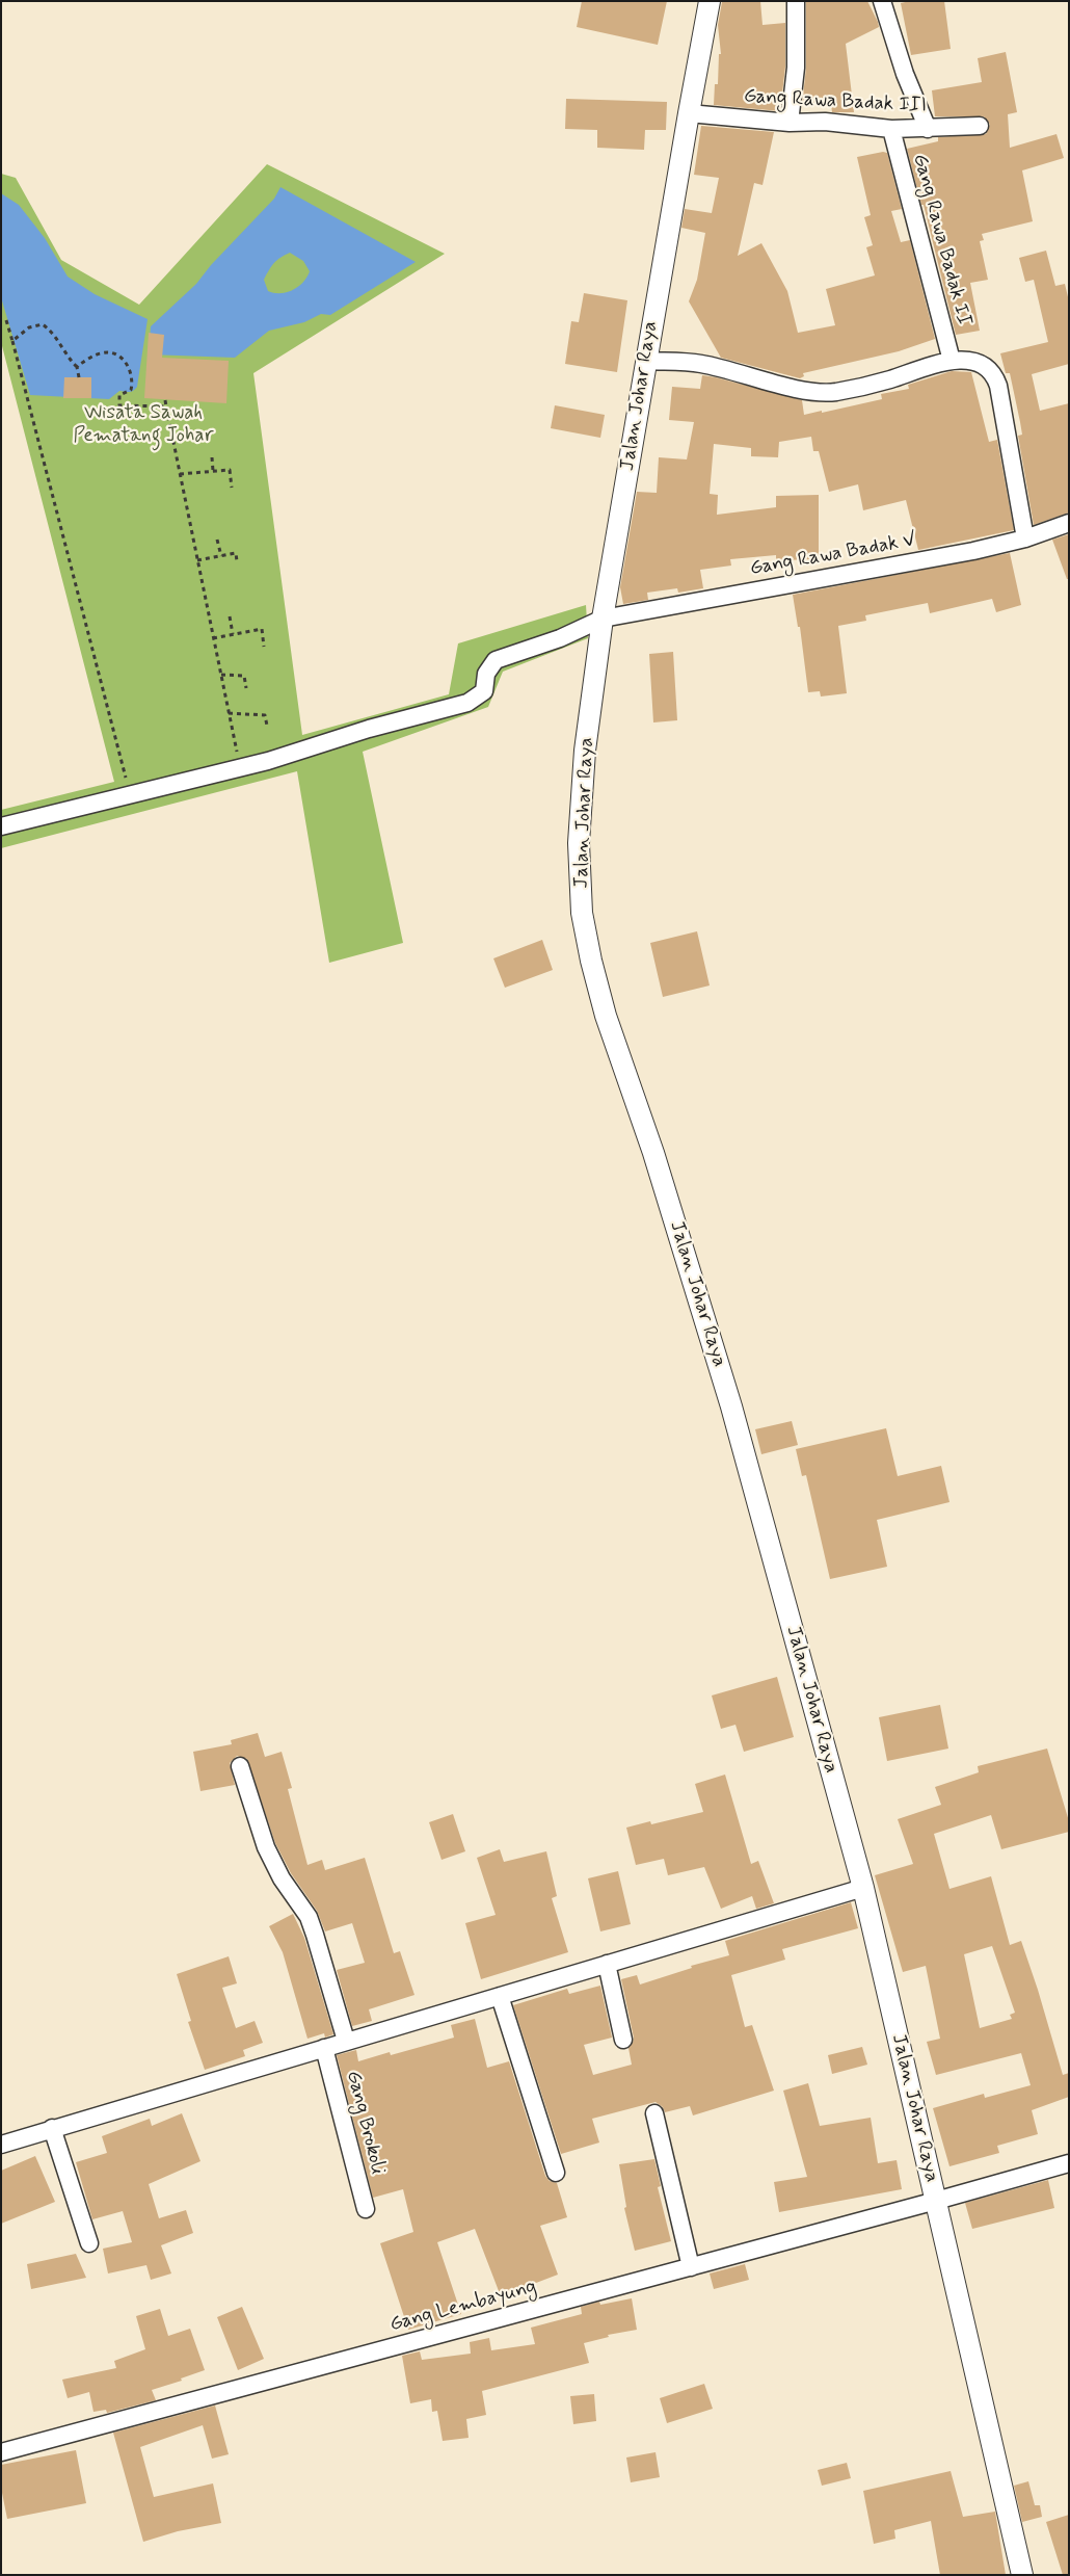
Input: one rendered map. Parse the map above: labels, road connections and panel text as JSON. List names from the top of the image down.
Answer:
{
  "streets": {
    "street": [
      "Gang Rawa Badak III",
      "Gang Rawa Badak II",
      "Jalan Johar Raya",
      "Gang Rawa Badak V",
      "Gang Brokoli",
      "Gang Lembayung"
    ]
  },
  "crossings": [
    ["Gang Rawa Badak III", "Gang Rawa Badak II"],
    ["Gang Rawa Badak III", "Jalan Johar Raya"],
    ["Jalan Johar Raya", "Gang Rawa Badak V"],
    ["Jalan Johar Raya", "Gang Lembayung"]
  ],
  "parks": ["Wisata Sawah Pematang Johar"]
}
